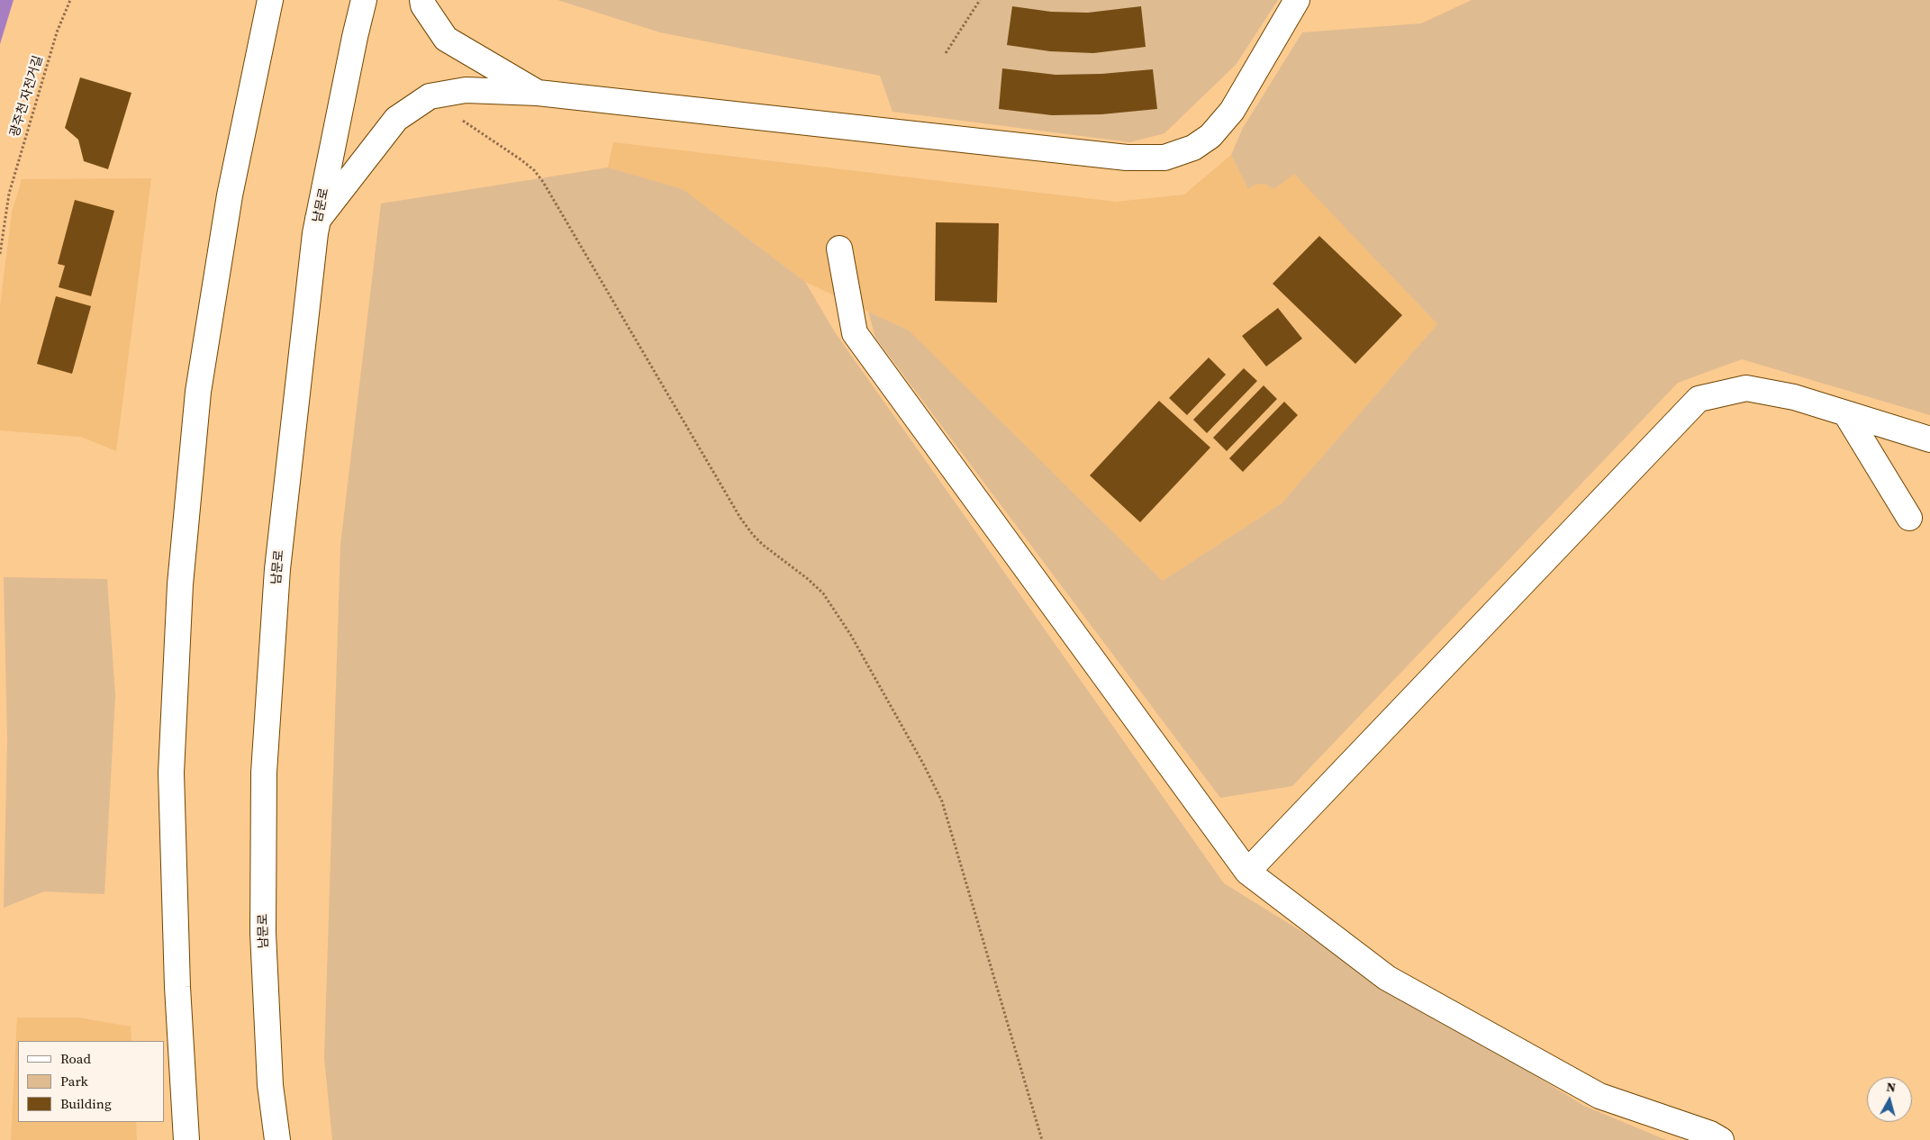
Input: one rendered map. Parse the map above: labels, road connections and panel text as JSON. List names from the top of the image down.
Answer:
{
  "streets": {
    "main road": ["남문로"],
    "path": ["광주천 자전거길"]
  },
  "legend": ["Road", "Park", "Building"],
  "north": "top"
}
